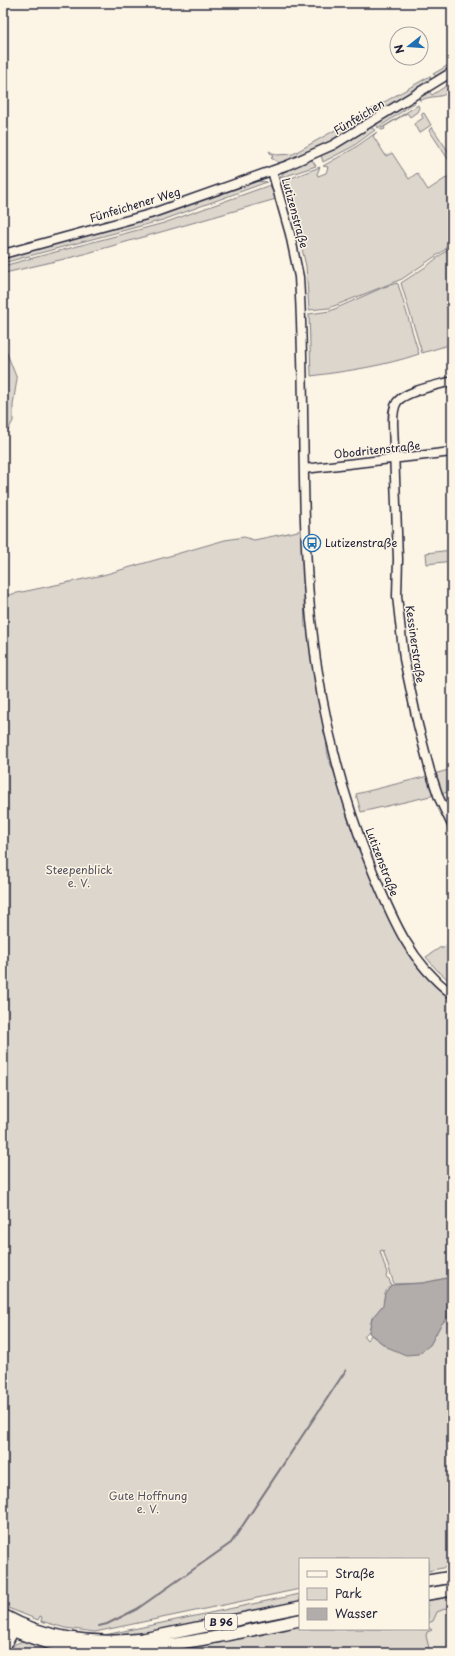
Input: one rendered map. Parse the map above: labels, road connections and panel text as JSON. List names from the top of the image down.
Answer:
{
  "streets": {
    "main road": ["B 96"],
    "street": [
      "Fünfeichen",
      "Fünfeichener Weg",
      "Lutizenstraße",
      "Obodritenstraße",
      "Kessinerstraße"
    ]
  },
  "crossings": [
    ["Fünfeichen", "Fünfeichener Weg"],
    ["Fünfeichen", "Lutizenstraße"],
    ["Fünfeichener Weg", "Lutizenstraße"],
    ["Lutizenstraße", "Obodritenstraße"],
    ["Obodritenstraße", "Kessinerstraße"]
  ],
  "parks": ["Steepenblick e. V.", "Gute Hoffnung e. V."],
  "places": {
    "bus stop": ["Lutizenstraße"]
  },
  "legend": ["Straße", "Park", "Wasser"],
  "north": "left"
}
